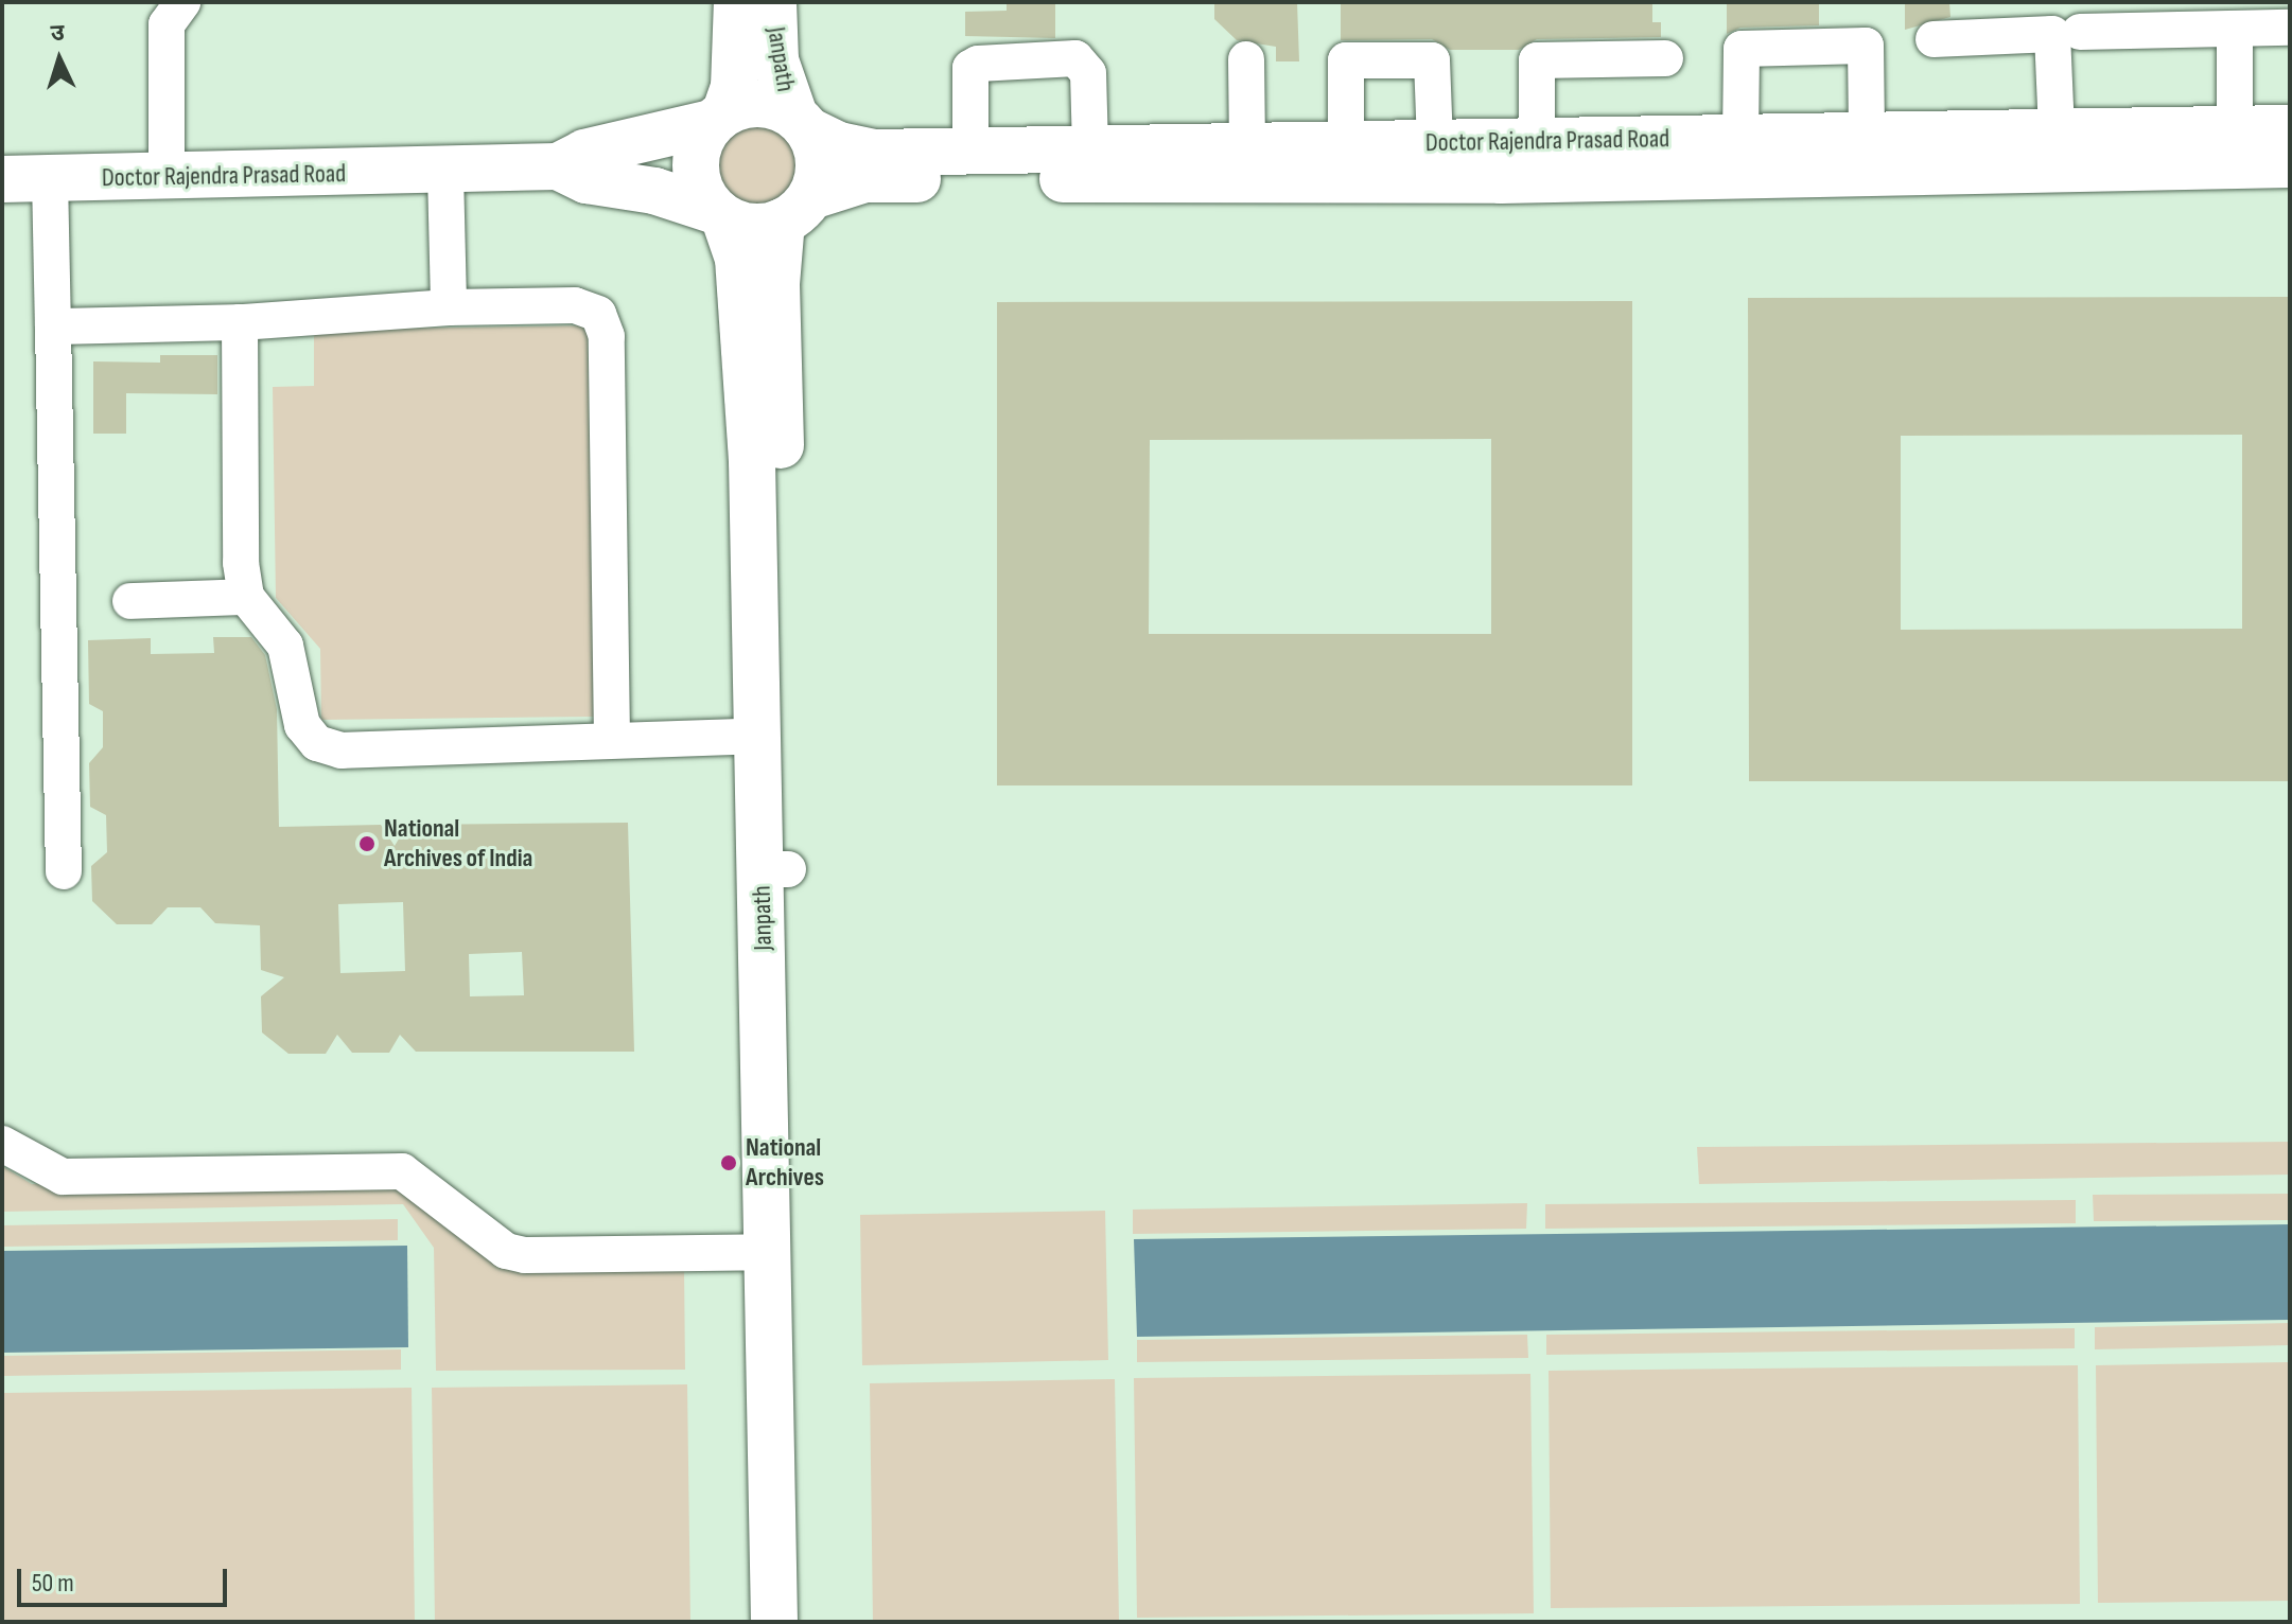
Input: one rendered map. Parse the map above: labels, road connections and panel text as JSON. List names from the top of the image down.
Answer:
{
  "streets": {
    "main road": ["Janpath", "Doctor Rajendra Prasad Road"]
  },
  "crossings": [
    ["Janpath", "Doctor Rajendra Prasad Road"]
  ],
  "places": ["National Archives of India", "National Archives"],
  "scale_bar": "50 m",
  "north": "top"
}
